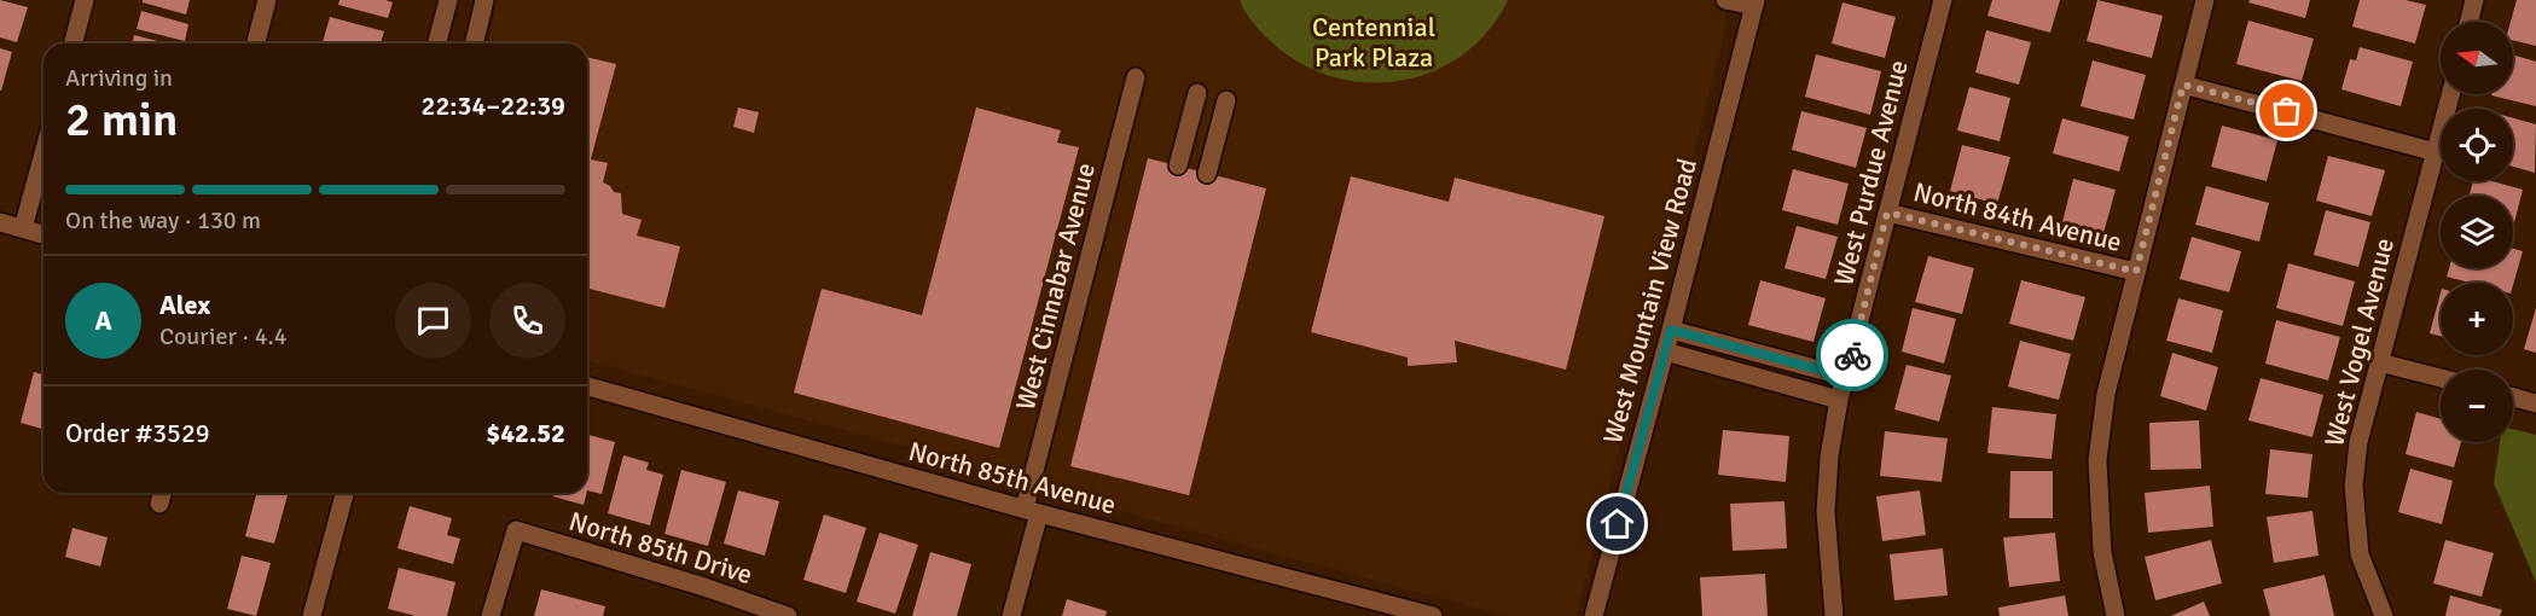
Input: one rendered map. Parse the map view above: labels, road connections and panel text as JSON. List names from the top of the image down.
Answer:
{
  "streets": {
    "street": [
      "West Purdue Avenue",
      "North 84th Avenue",
      "West Cinnabar Avenue",
      "West Mountain View Road",
      "West Vogel Avenue",
      "North 85th Avenue",
      "North 85th Drive"
    ]
  },
  "crossings": [
    ["West Purdue Avenue", "North 84th Avenue"],
    ["West Cinnabar Avenue", "North 85th Avenue"]
  ],
  "parks": ["Centennial Park Plaza"],
  "north": "left",
  "page": {
    "map_buttons": ["+", "−"],
    "heading": ["2 min", "Arriving in", "22:34–22:39"],
    "panel": [
      "Alex",
      "Courier · 4.4",
      "Order #3529",
      "$42.52"
    ],
    "bar": "On the way · 130 m",
    "round": "A"
  }
}
